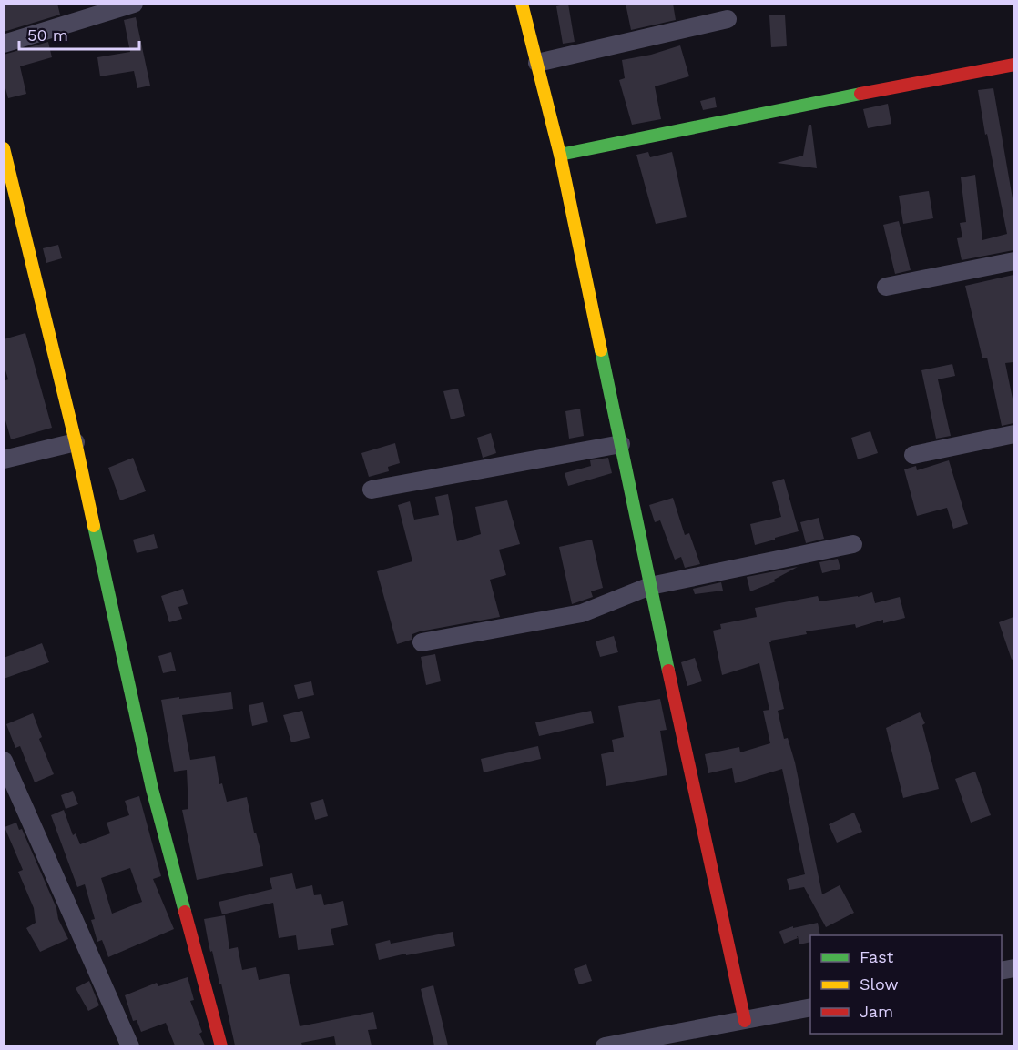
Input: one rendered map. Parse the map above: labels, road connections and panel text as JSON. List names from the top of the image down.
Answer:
{
  "legend": ["Fast", "Slow", "Jam"],
  "scale_bar": "50 m"
}
